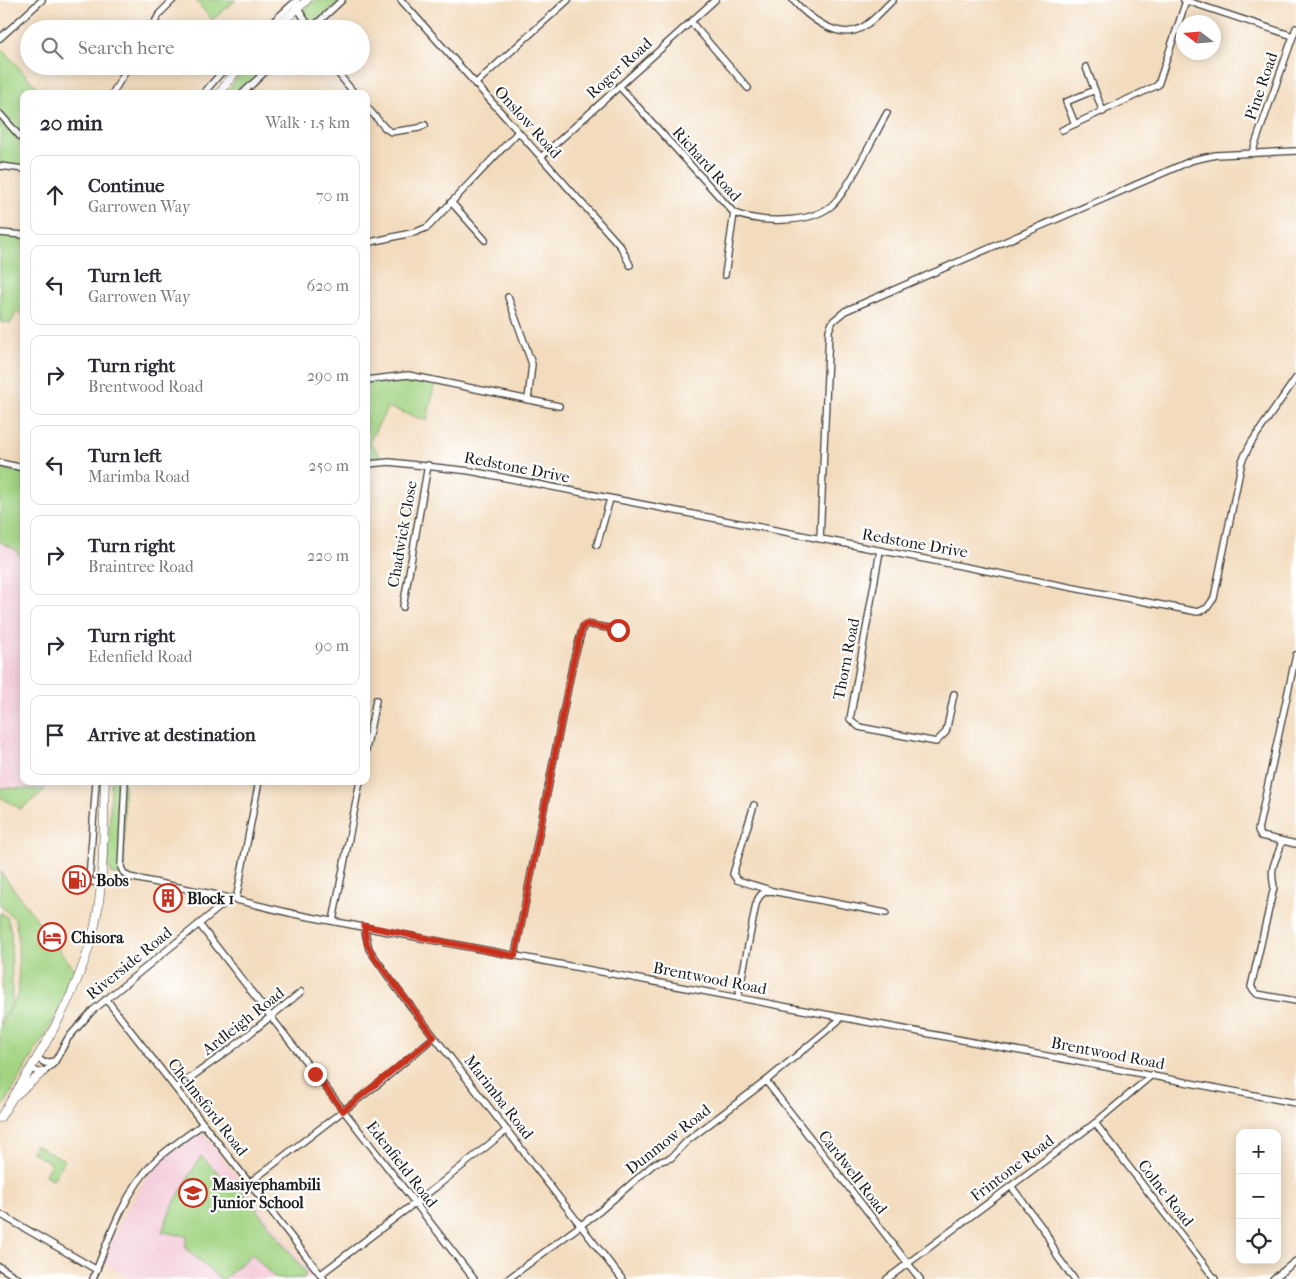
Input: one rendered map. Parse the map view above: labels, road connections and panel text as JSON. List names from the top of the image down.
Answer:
{
  "streets": {
    "street": [
      "Roger Road",
      "Pine Road",
      "Onslow Road",
      "Richard Road",
      "Redstone Drive",
      "Chadwick Close",
      "Thorn Road",
      "Riverside Road",
      "Brentwood Road",
      "Ardleigh Road",
      "Marimba Road",
      "Chelmsford Road",
      "Dunmow Road",
      "Edenfield Road",
      "Frintone Road",
      "Cardwell Road",
      "Colne Road"
    ]
  },
  "crossings": [
    ["Roger Road", "Onslow Road"],
    ["Roger Road", "Richard Road"],
    ["Redstone Drive", "Chadwick Close"],
    ["Redstone Drive", "Thorn Road"],
    ["Riverside Road", "Brentwood Road"],
    ["Riverside Road", "Chelmsford Road"],
    ["Riverside Road", "Edenfield Road"],
    ["Brentwood Road", "Marimba Road"],
    ["Brentwood Road", "Dunmow Road"],
    ["Brentwood Road", "Frintone Road"],
    ["Ardleigh Road", "Chelmsford Road"],
    ["Ardleigh Road", "Edenfield Road"],
    ["Marimba Road", "Dunmow Road"],
    ["Dunmow Road", "Cardwell Road"],
    ["Frintone Road", "Cardwell Road"],
    ["Frintone Road", "Colne Road"]
  ],
  "places": {
    "fuel station": ["Bobs"],
    "building": ["Block 1"],
    "hotel": ["Chisora"],
    "school or university": ["Masiyephambili Junior School"]
  },
  "north": "left",
  "page": {
    "search": "Search here",
    "heading": ["20 min", "Walk · 1.5 km"],
    "list": [
      ["Continue", "Garrowen Way", "70 m"],
      ["Turn left", "Garrowen Way", "620 m"],
      ["Turn right", "Brentwood Road", "290 m"],
      ["Turn left", "Marimba Road", "250 m"],
      ["Turn right", "Braintree Road", "220 m"],
      ["Turn right", "Edenfield Road", "90 m"],
      "Arrive at destination"
    ],
    "map_buttons": ["+", "−"]
  }
}
